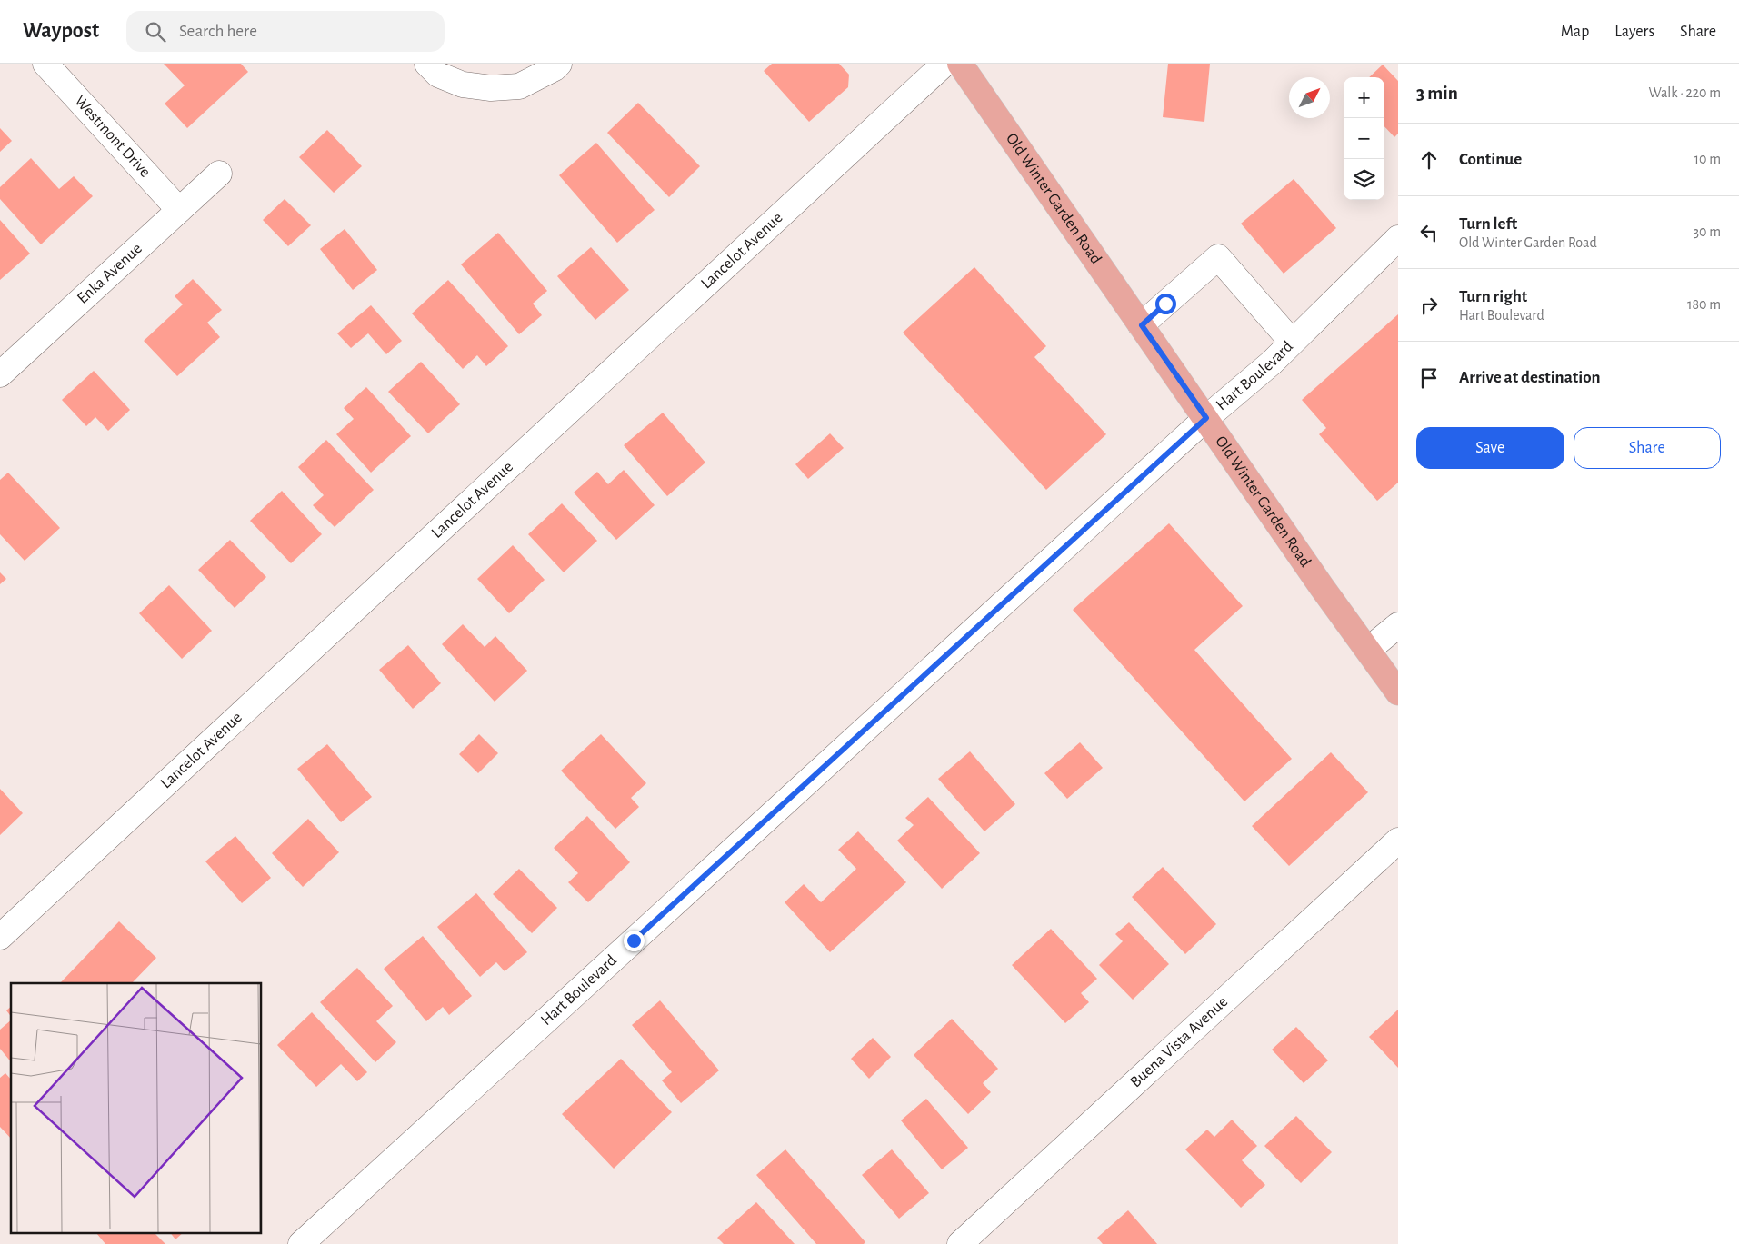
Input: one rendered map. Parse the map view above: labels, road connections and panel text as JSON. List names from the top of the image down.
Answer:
{
  "streets": {
    "main road": ["Old Winter Garden Road"],
    "street": [
      "Westmont Drive",
      "Lancelot Avenue",
      "Enka Avenue",
      "Hart Boulevard",
      "Buena Vista Avenue"
    ]
  },
  "crossings": [
    ["Westmont Drive", "Enka Avenue"],
    ["Old Winter Garden Road", "Hart Boulevard"]
  ],
  "north": "top right",
  "page": {
    "header": "Waypost",
    "search": "Search here",
    "nav": ["Map", "Layers", "Share"],
    "heading": ["3 min", "Walk · 220 m"],
    "map_buttons": ["+", "−"],
    "list": [
      ["Continue", "10 m"],
      ["Turn left", "Old Winter Garden Road", "30 m"],
      ["Turn right", "Hart Boulevard", "180 m"],
      "Arrive at destination"
    ],
    "buttons": ["Save", "Share"]
  }
}
